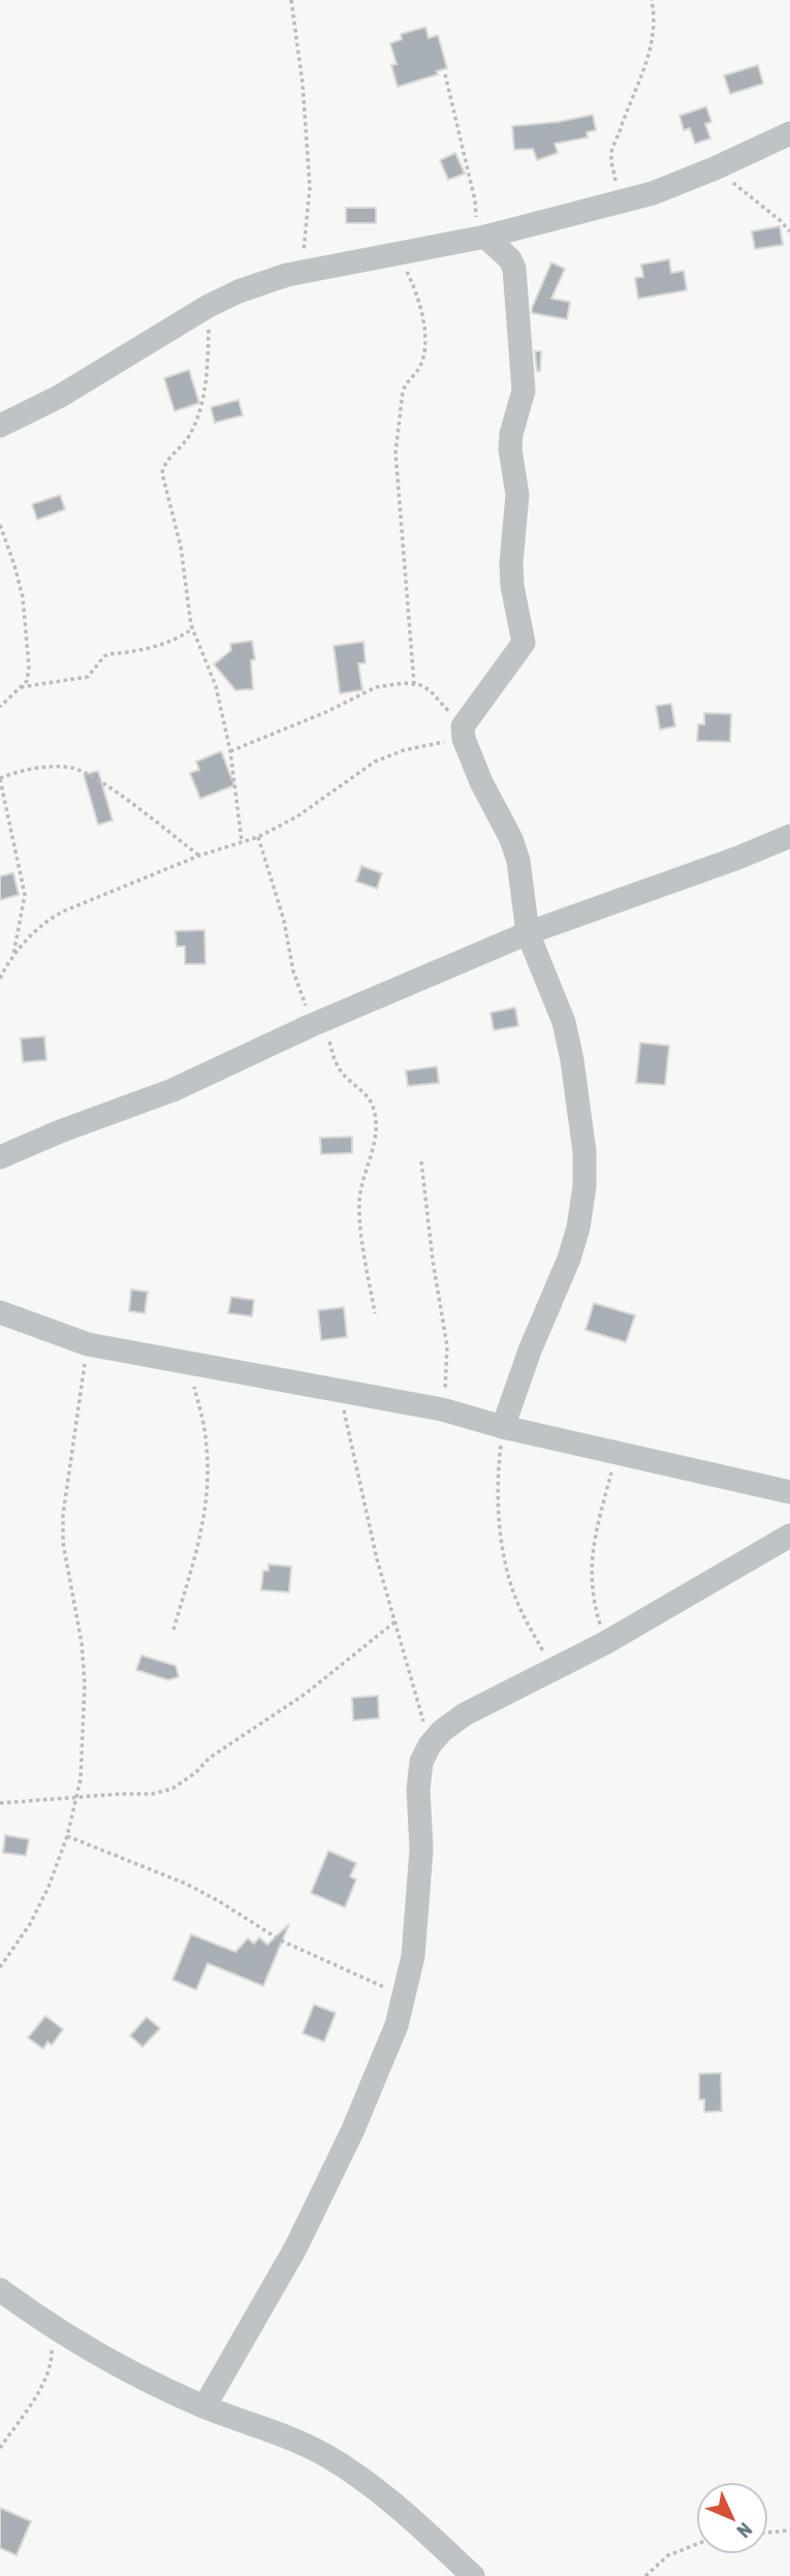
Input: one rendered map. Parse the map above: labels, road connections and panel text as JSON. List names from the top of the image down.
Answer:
{
  "north": "bottom right"
}
